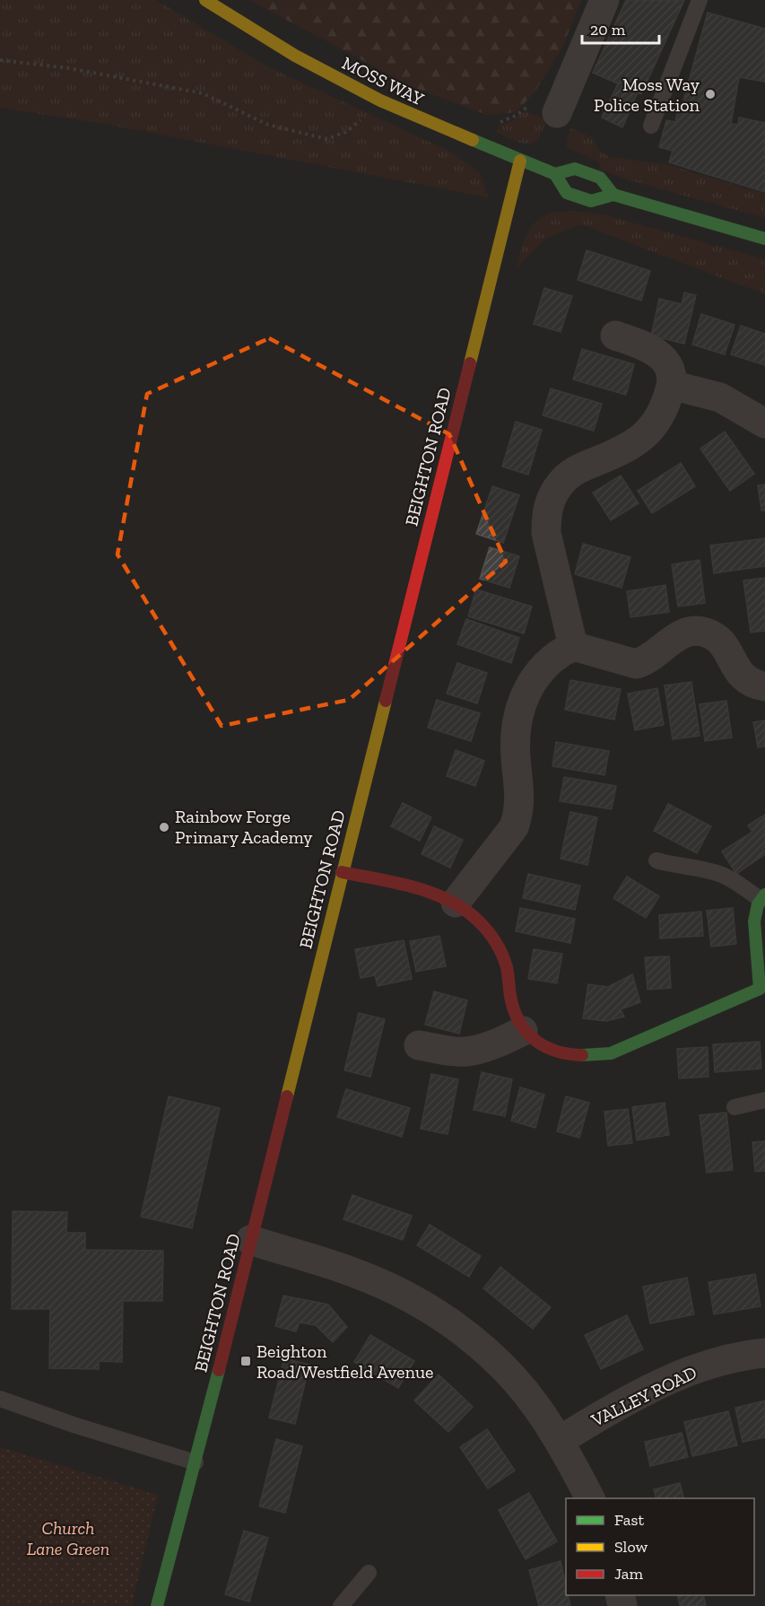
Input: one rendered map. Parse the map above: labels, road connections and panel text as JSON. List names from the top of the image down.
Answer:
{
  "streets": {
    "street": ["MOSS WAY", "BEIGHTON ROAD", "VALLEY ROAD"]
  },
  "crossings": [
    ["MOSS WAY", "BEIGHTON ROAD"]
  ],
  "parks": ["Church Lane Green"],
  "places": {
    "other": ["Moss Way Police Station", "Rainbow Forge Primary Academy"],
    "transit": ["Beighton Road/Westfield Avenue"]
  },
  "legend": ["Fast", "Slow", "Jam"],
  "scale_bar": "20 m"
}
